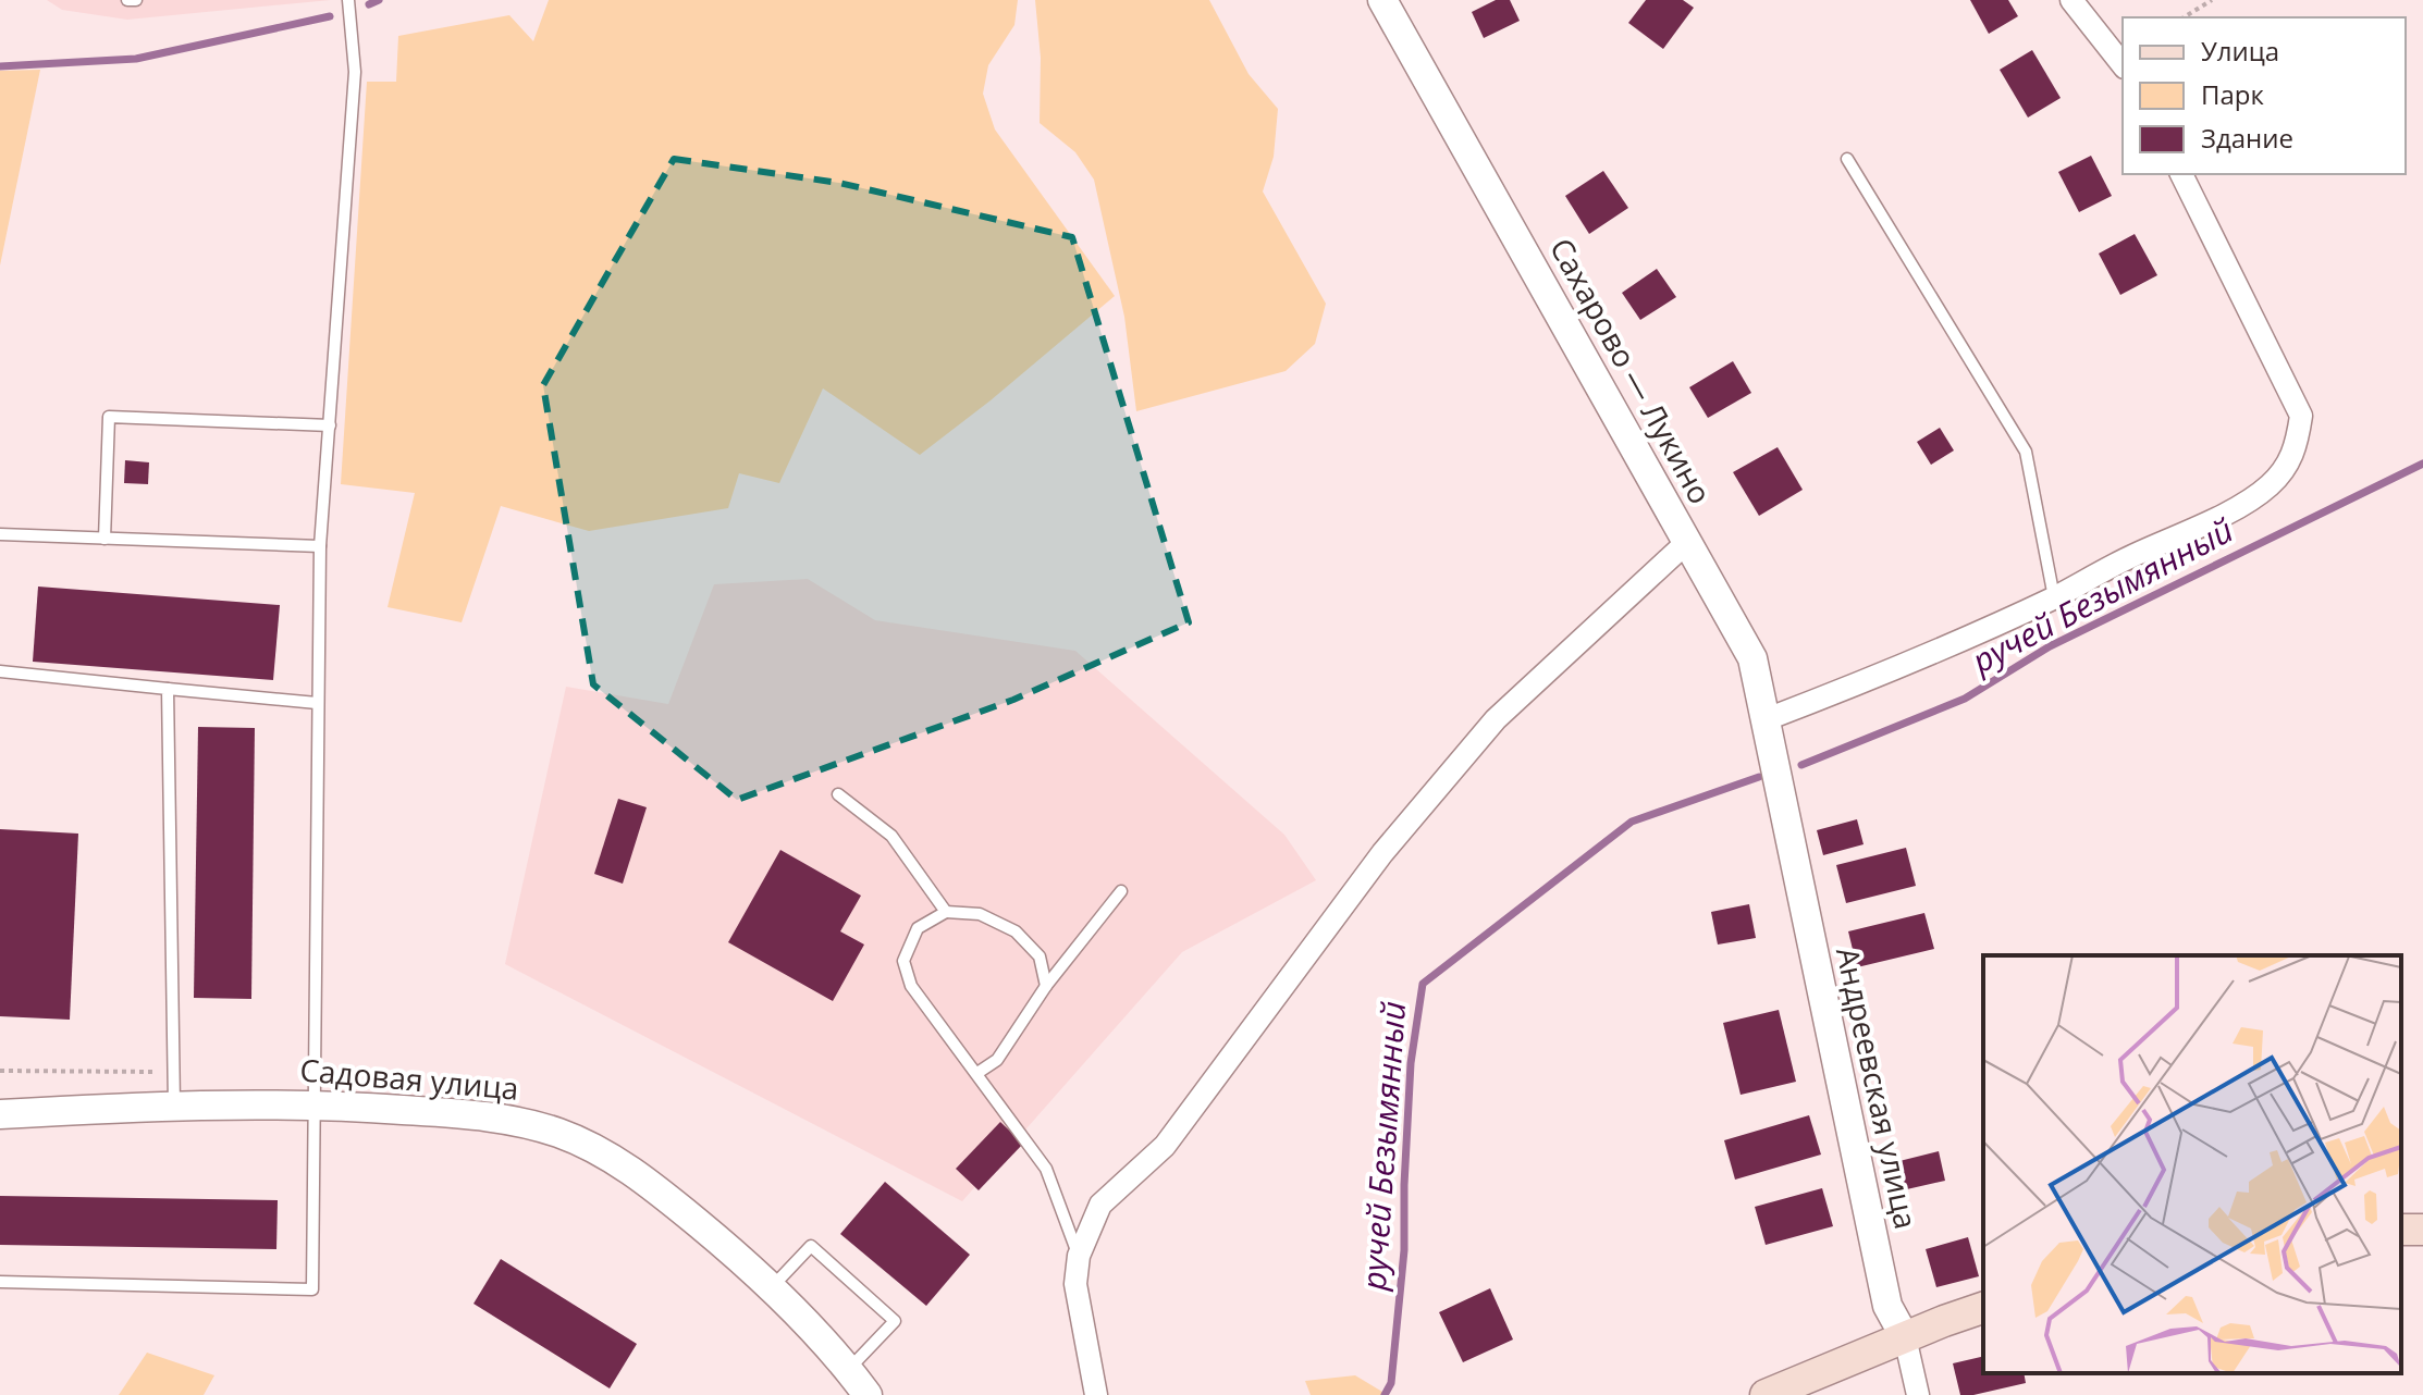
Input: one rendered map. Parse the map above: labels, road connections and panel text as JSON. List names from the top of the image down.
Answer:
{
  "streets": {
    "street": ["Сахарово — Лукино", "Садовая улица", "Андреевская улица"]
  },
  "crossings": [
    ["Сахарово — Лукино", "Андреевская улица"]
  ],
  "water": ["ручей Безымянный"],
  "legend": ["Улица", "Парк", "Здание"]
}
